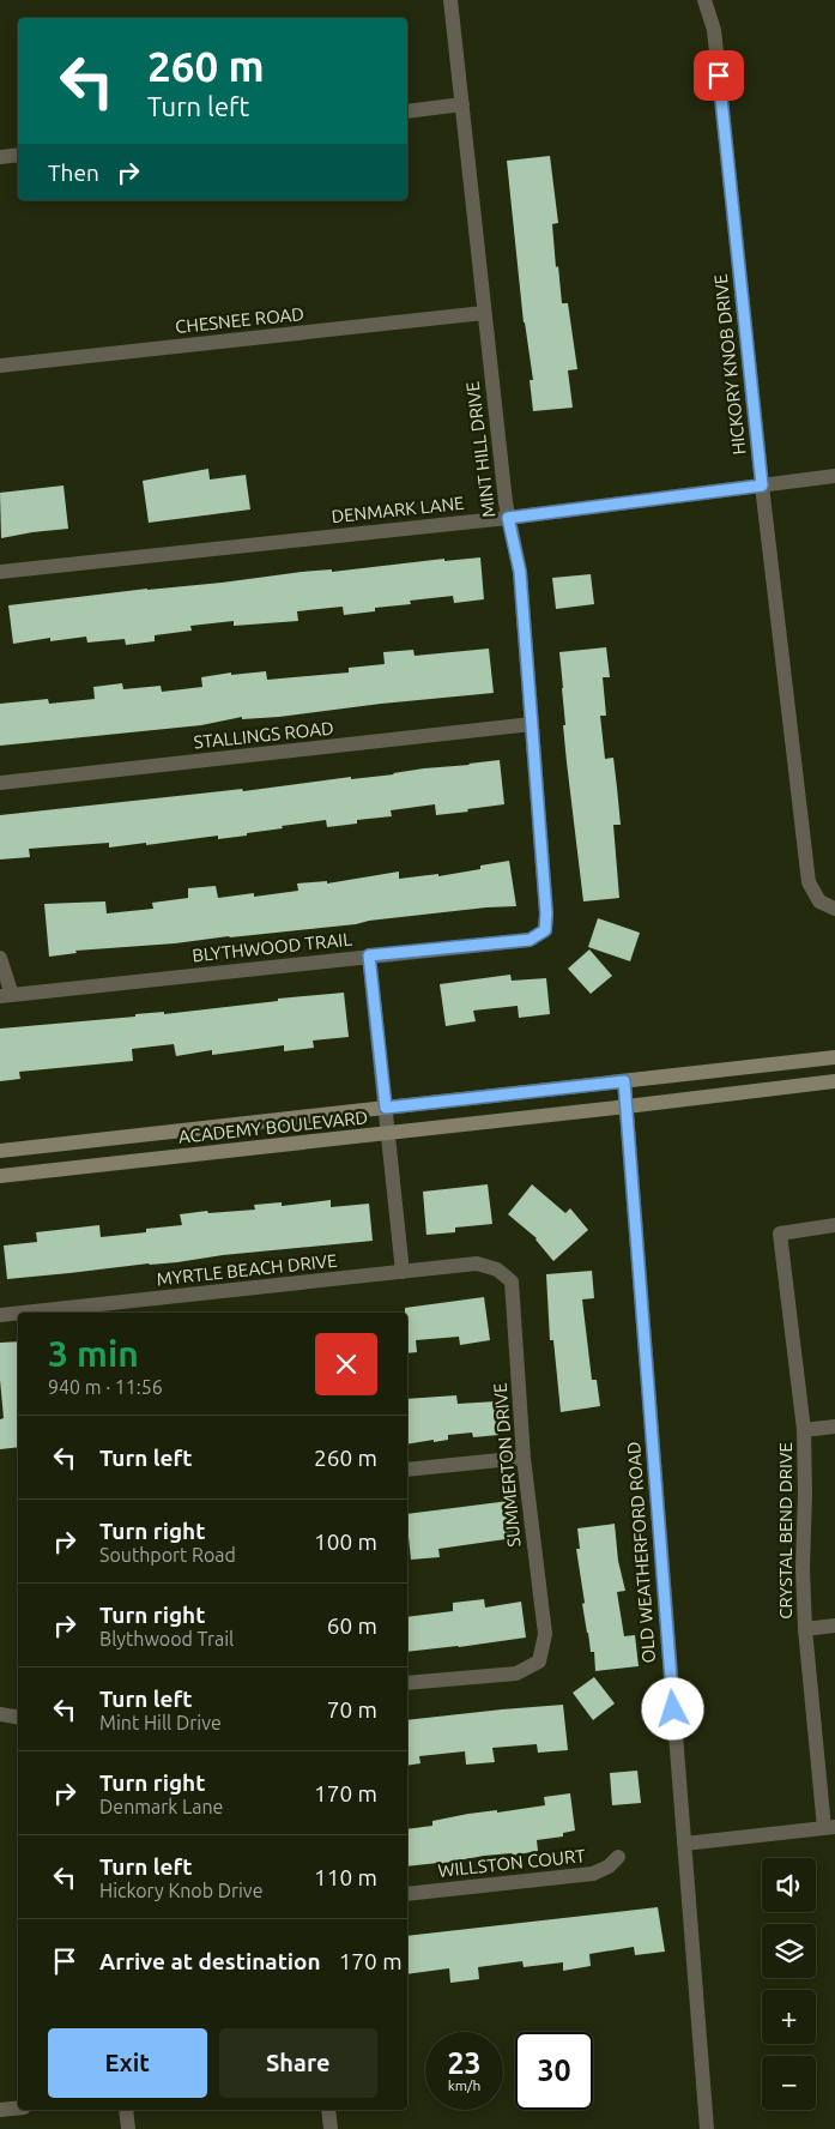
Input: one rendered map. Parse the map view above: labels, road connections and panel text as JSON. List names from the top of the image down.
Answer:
{
  "streets": {
    "main road": ["ACADEMY BOULEVARD"],
    "street": [
      "CHESNEE ROAD",
      "HICKORY KNOB DRIVE",
      "MINT HILL DRIVE",
      "DENMARK LANE",
      "STALLINGS ROAD",
      "BLYTHWOOD TRAIL",
      "MYRTLE BEACH DRIVE",
      "SUMMERTON DRIVE",
      "CRYSTAL BEND DRIVE",
      "OLD WEATHERFORD ROAD",
      "WILLSTON COURT"
    ]
  },
  "crossings": [
    ["CHESNEE ROAD", "MINT HILL DRIVE"],
    ["HICKORY KNOB DRIVE", "DENMARK LANE"],
    ["MINT HILL DRIVE", "DENMARK LANE"],
    ["MINT HILL DRIVE", "STALLINGS ROAD"],
    ["MINT HILL DRIVE", "BLYTHWOOD TRAIL"],
    ["ACADEMY BOULEVARD", "OLD WEATHERFORD ROAD"],
    ["MYRTLE BEACH DRIVE", "SUMMERTON DRIVE"]
  ],
  "page": {
    "turn": ["260 m", "Turn left"],
    "then": "Then",
    "heading": ["3 min", "940 m · 11:56"],
    "list": [
      {
        "name": "Turn left",
        "value": "260 m"
      },
      {
        "name": "Turn right",
        "note": "Southport Road",
        "value": "100 m"
      },
      {
        "name": "Turn right",
        "note": "Blythwood Trail",
        "value": "60 m"
      },
      {
        "name": "Turn left",
        "note": "Mint Hill Drive",
        "value": "70 m"
      },
      {
        "name": "Turn right",
        "note": "Denmark Lane",
        "value": "170 m"
      },
      {
        "name": "Turn left",
        "note": "Hickory Knob Drive",
        "value": "110 m"
      },
      {
        "name": "Arrive at destination",
        "value": "170 m"
      }
    ],
    "map_buttons": ["+", "−"],
    "buttons": ["Exit", "Share"],
    "speed": "23 km/h",
    "limit": "30"
  }
}
